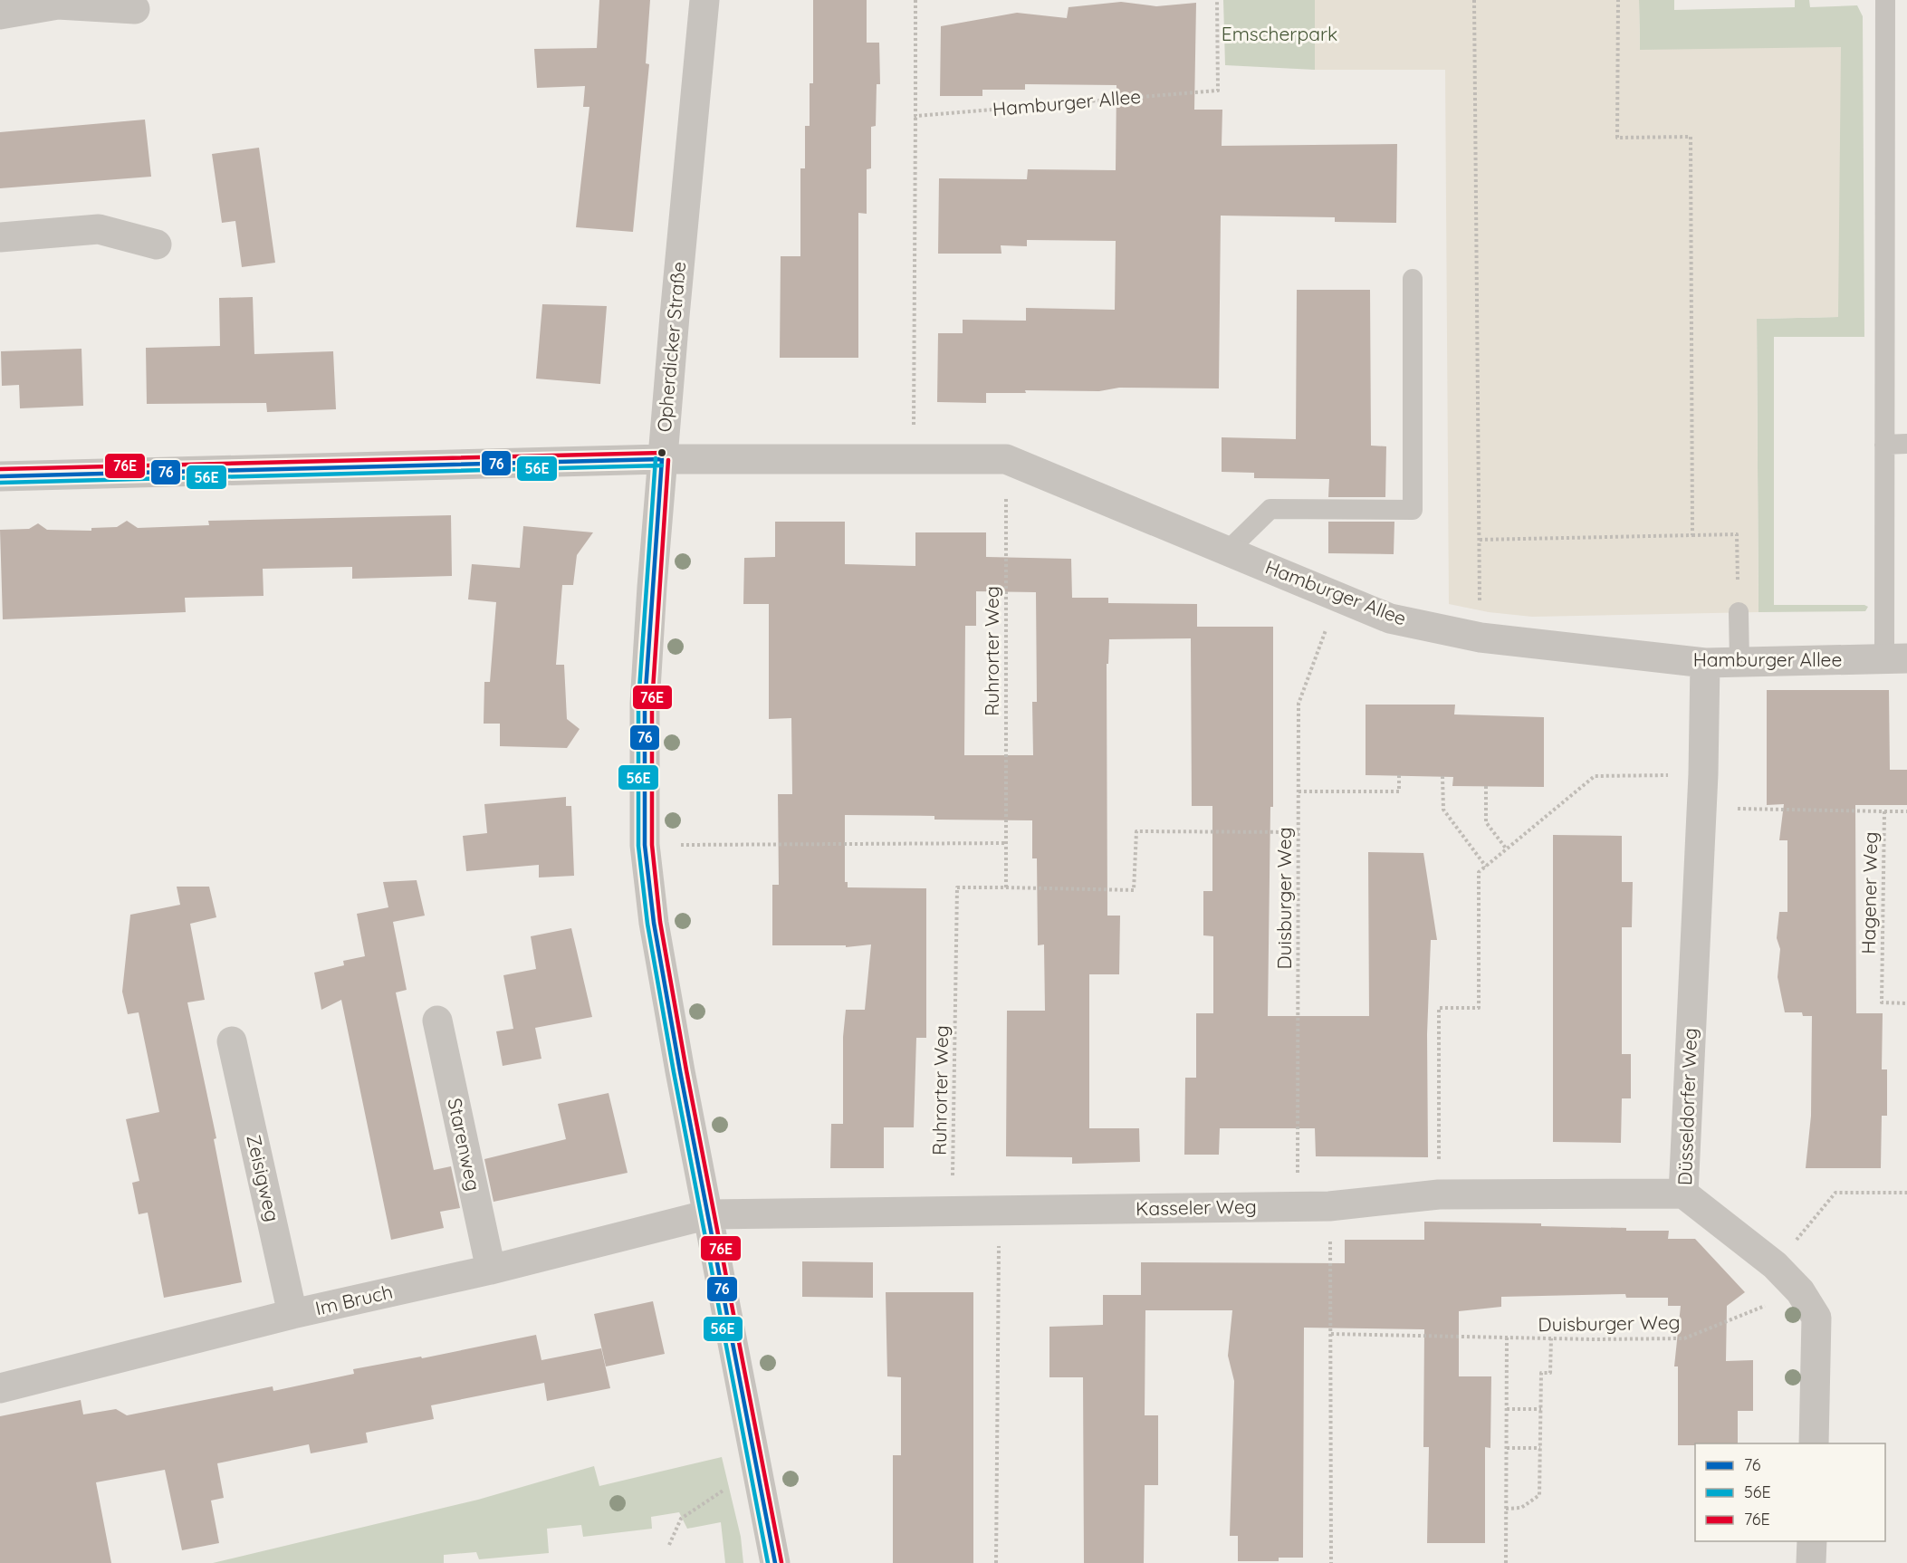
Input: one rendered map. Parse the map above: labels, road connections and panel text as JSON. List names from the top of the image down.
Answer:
{
  "streets": {
    "street": [
      "Hamburger Allee",
      "Opherdicker Straße",
      "Düsseldorfer Weg",
      "Starenweg",
      "Zeisigweg",
      "Kasseler Weg",
      "Im Bruch"
    ],
    "path": ["Ruhrorter Weg", "Hagener Weg", "Duisburger Weg"]
  },
  "crossings": [
    ["Hamburger Allee", "Opherdicker Straße"],
    ["Hamburger Allee", "Ruhrorter Weg"],
    ["Hamburger Allee", "Duisburger Weg"],
    ["Hamburger Allee", "Düsseldorfer Weg"],
    ["Opherdicker Straße", "Kasseler Weg"],
    ["Opherdicker Straße", "Im Bruch"],
    ["Ruhrorter Weg", "Duisburger Weg"],
    ["Ruhrorter Weg", "Kasseler Weg"],
    ["Hagener Weg", "Düsseldorfer Weg"],
    ["Duisburger Weg", "Düsseldorfer Weg"],
    ["Duisburger Weg", "Kasseler Weg"],
    ["Düsseldorfer Weg", "Kasseler Weg"],
    ["Starenweg", "Im Bruch"],
    ["Zeisigweg", "Im Bruch"],
    ["Kasseler Weg", "Im Bruch"]
  ],
  "parks": ["Emscherpark"],
  "lines": ["transit line 76E", "transit line 56E", "transit line 76"],
  "legend": ["76", "56E", "76E"]
}
